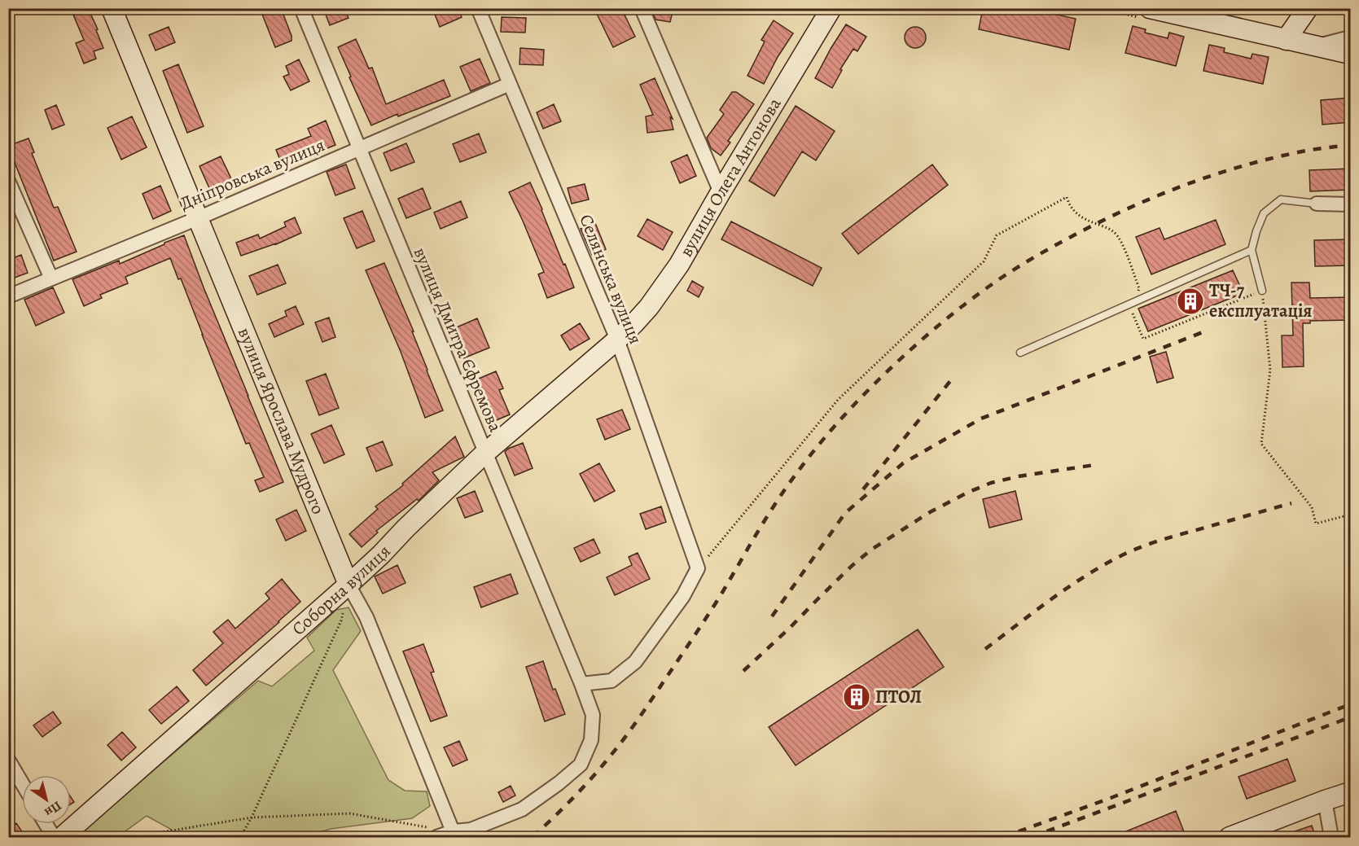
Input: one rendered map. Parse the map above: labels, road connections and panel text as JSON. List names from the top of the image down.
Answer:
{
  "streets": {
    "street": [
      "Дніпровська вулиця",
      "вулиця Олега Антонова",
      "Селянська вулиця",
      "вулиця Дмитра Єфремова",
      "вулиця Ярослава Мудрого",
      "Соборна вулиця"
    ]
  },
  "crossings": [
    ["Дніпровська вулиця", "Селянська вулиця"],
    ["Дніпровська вулиця", "вулиця Дмитра Єфремова"],
    ["Дніпровська вулиця", "вулиця Ярослава Мудрого"],
    ["вулиця Олега Антонова", "Селянська вулиця"],
    ["вулиця Олега Антонова", "Соборна вулиця"],
    ["Селянська вулиця", "Соборна вулиця"],
    ["вулиця Дмитра Єфремова", "вулиця Ярослава Мудрого"],
    ["вулиця Дмитра Єфремова", "Соборна вулиця"],
    ["вулиця Ярослава Мудрого", "Соборна вулиця"]
  ],
  "places": {
    "building": ["ТЧ-7 експлуатація", "ПТОЛ"]
  },
  "north": "bottom right"
}
